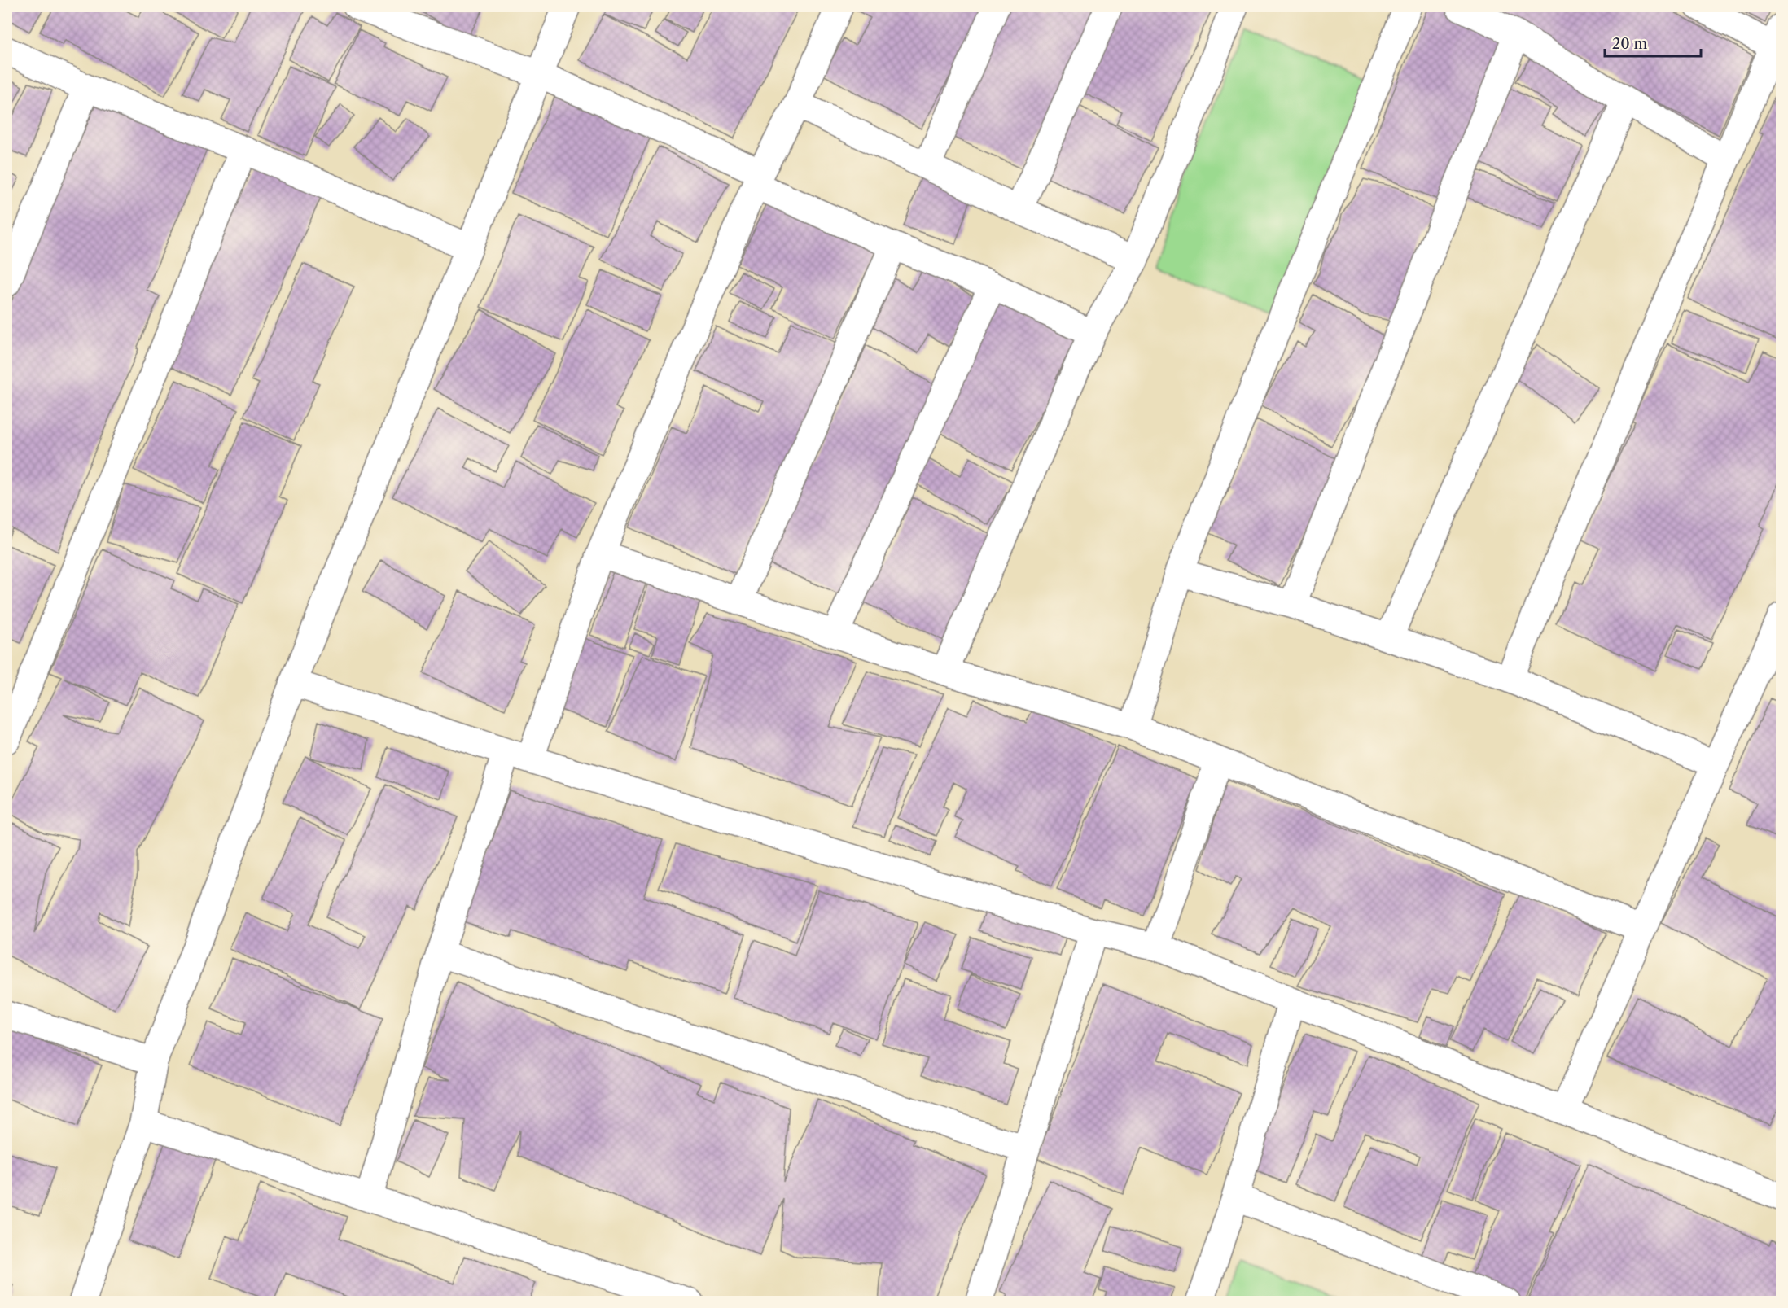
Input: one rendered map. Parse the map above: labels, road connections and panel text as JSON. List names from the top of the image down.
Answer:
{
  "scale_bar": "20 m"
}
